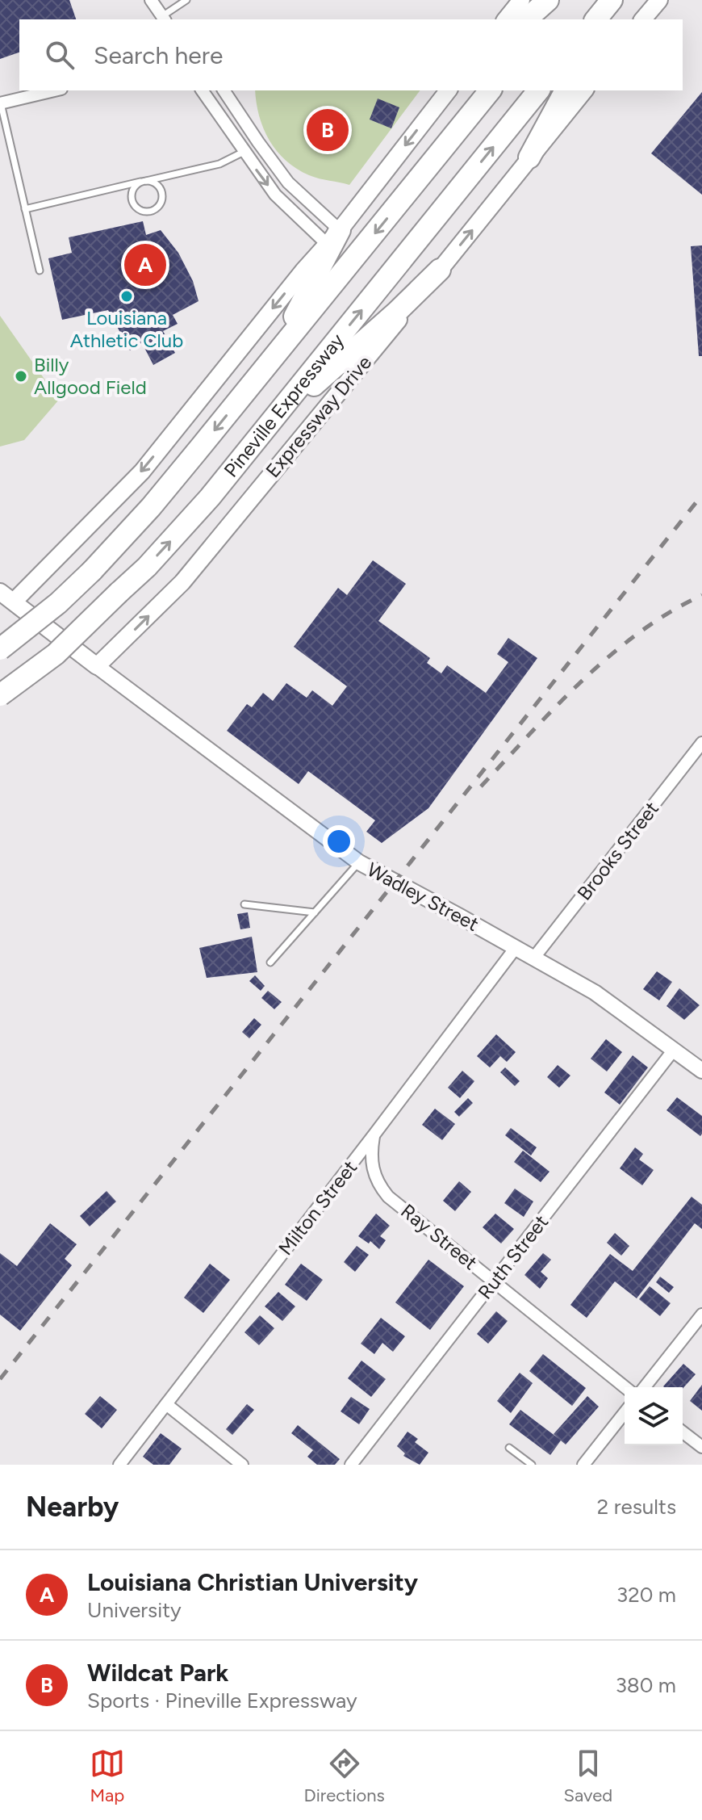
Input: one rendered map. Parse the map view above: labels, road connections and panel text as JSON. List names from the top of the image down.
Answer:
{
  "streets": {
    "highway": ["Pineville Expressway"],
    "main road": ["Expressway Drive", "Wadley Street"],
    "street": [
      "Brooks Street",
      "Milton Street",
      "Ray Street",
      "Ruth Street"
    ]
  },
  "crossings": [
    ["Expressway Drive", "Wadley Street"],
    ["Brooks Street", "Wadley Street"],
    ["Wadley Street", "Milton Street"],
    ["Wadley Street", "Ruth Street"],
    ["Milton Street", "Ray Street"],
    ["Ray Street", "Ruth Street"]
  ],
  "places": ["Louisiana Athletic Club", "Billy Allgood Field"],
  "page": {
    "search": "Search here",
    "pins": ["B", "A"],
    "heading": ["Nearby", "2 results"],
    "list": [
      {
        "mark": "A",
        "name": "Louisiana Christian University",
        "note": "University",
        "value": "320 m"
      },
      {
        "mark": "B",
        "name": "Wildcat Park",
        "note": "Sports · Pineville Expressway",
        "value": "380 m"
      }
    ],
    "nav": ["Map", "Directions", "Saved"]
  }
}
